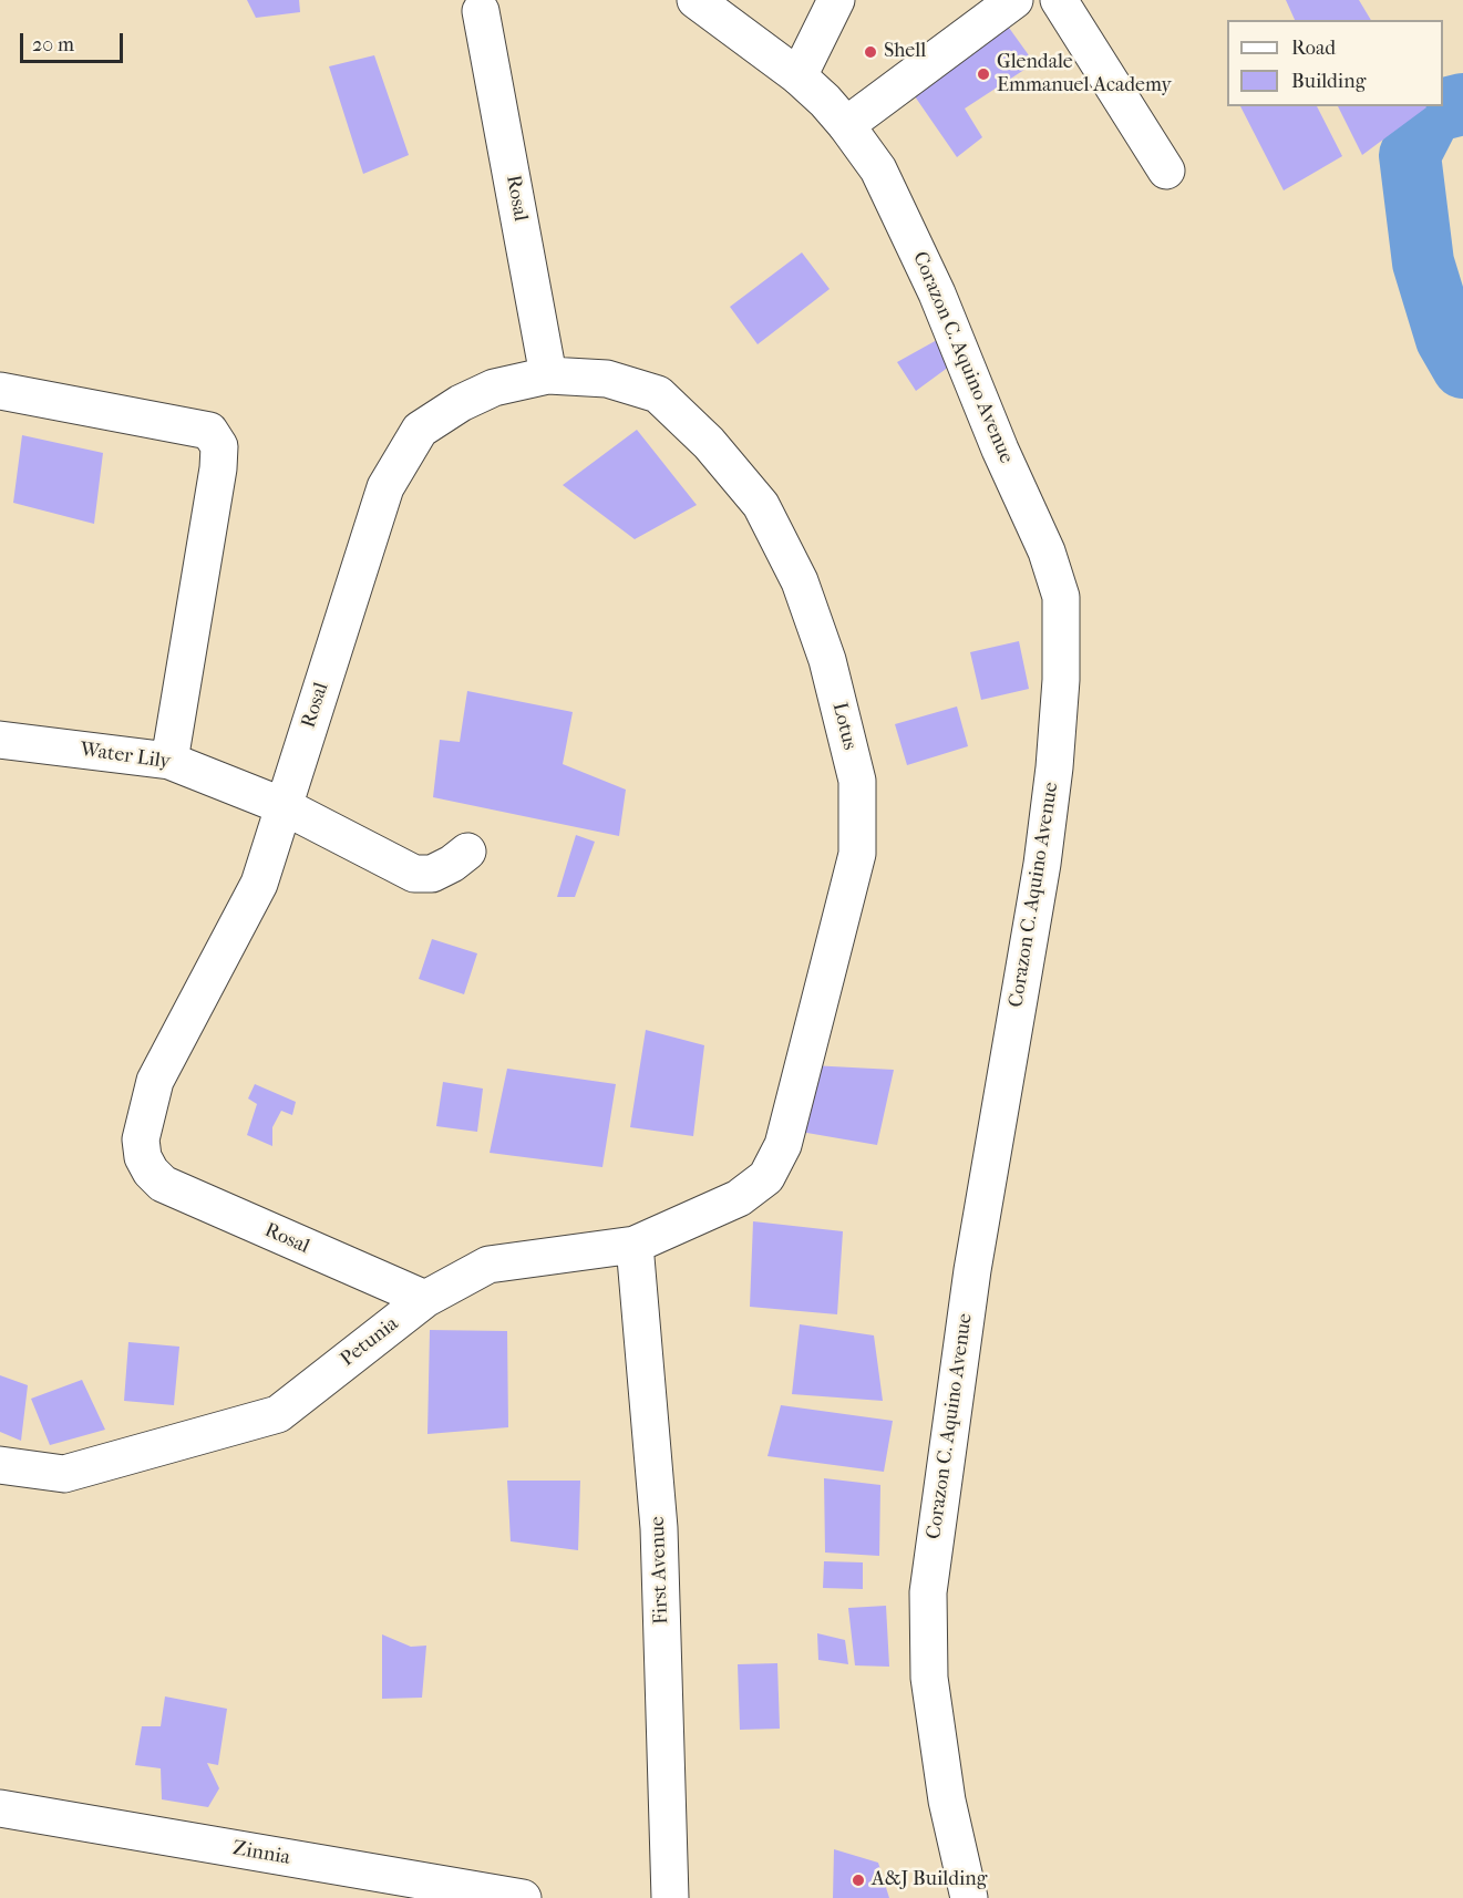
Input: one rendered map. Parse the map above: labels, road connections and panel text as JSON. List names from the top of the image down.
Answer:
{
  "streets": {
    "street": [
      "Rosal",
      "Corazon C. Aquino Avenue",
      "Lotus",
      "Water Lily",
      "Petunia",
      "First Avenue",
      "Zinnia"
    ]
  },
  "crossings": [
    ["Rosal", "Lotus"],
    ["Rosal", "Water Lily"],
    ["Rosal", "Petunia"],
    ["Lotus", "Petunia"],
    ["Petunia", "First Avenue"]
  ],
  "places": ["Shell", "Glendale Emmanuel Academy", "A&J Building"],
  "legend": ["Road", "Building"],
  "scale_bar": "20 m"
}
